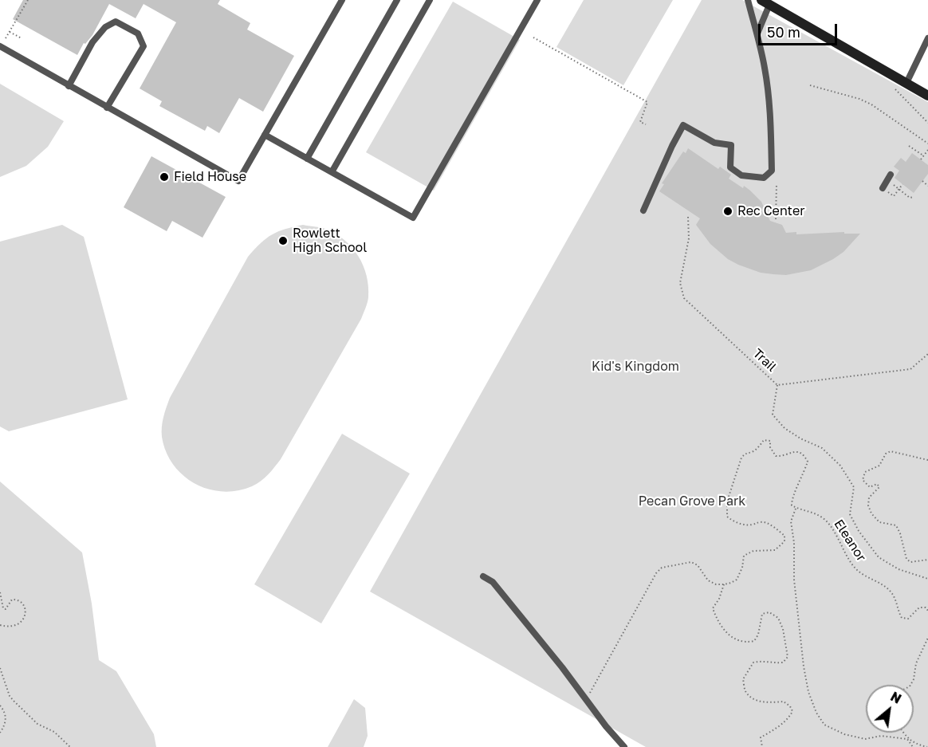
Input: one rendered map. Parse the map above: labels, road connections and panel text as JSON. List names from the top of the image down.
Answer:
{
  "streets": {
    "path": ["Trail", "Eleanor"]
  },
  "parks": ["Kid's Kingdom", "Pecan Grove Park"],
  "places": ["Field House", "Rec Center", "Rowlett High School"],
  "scale_bar": "50 m",
  "north": "top right"
}
